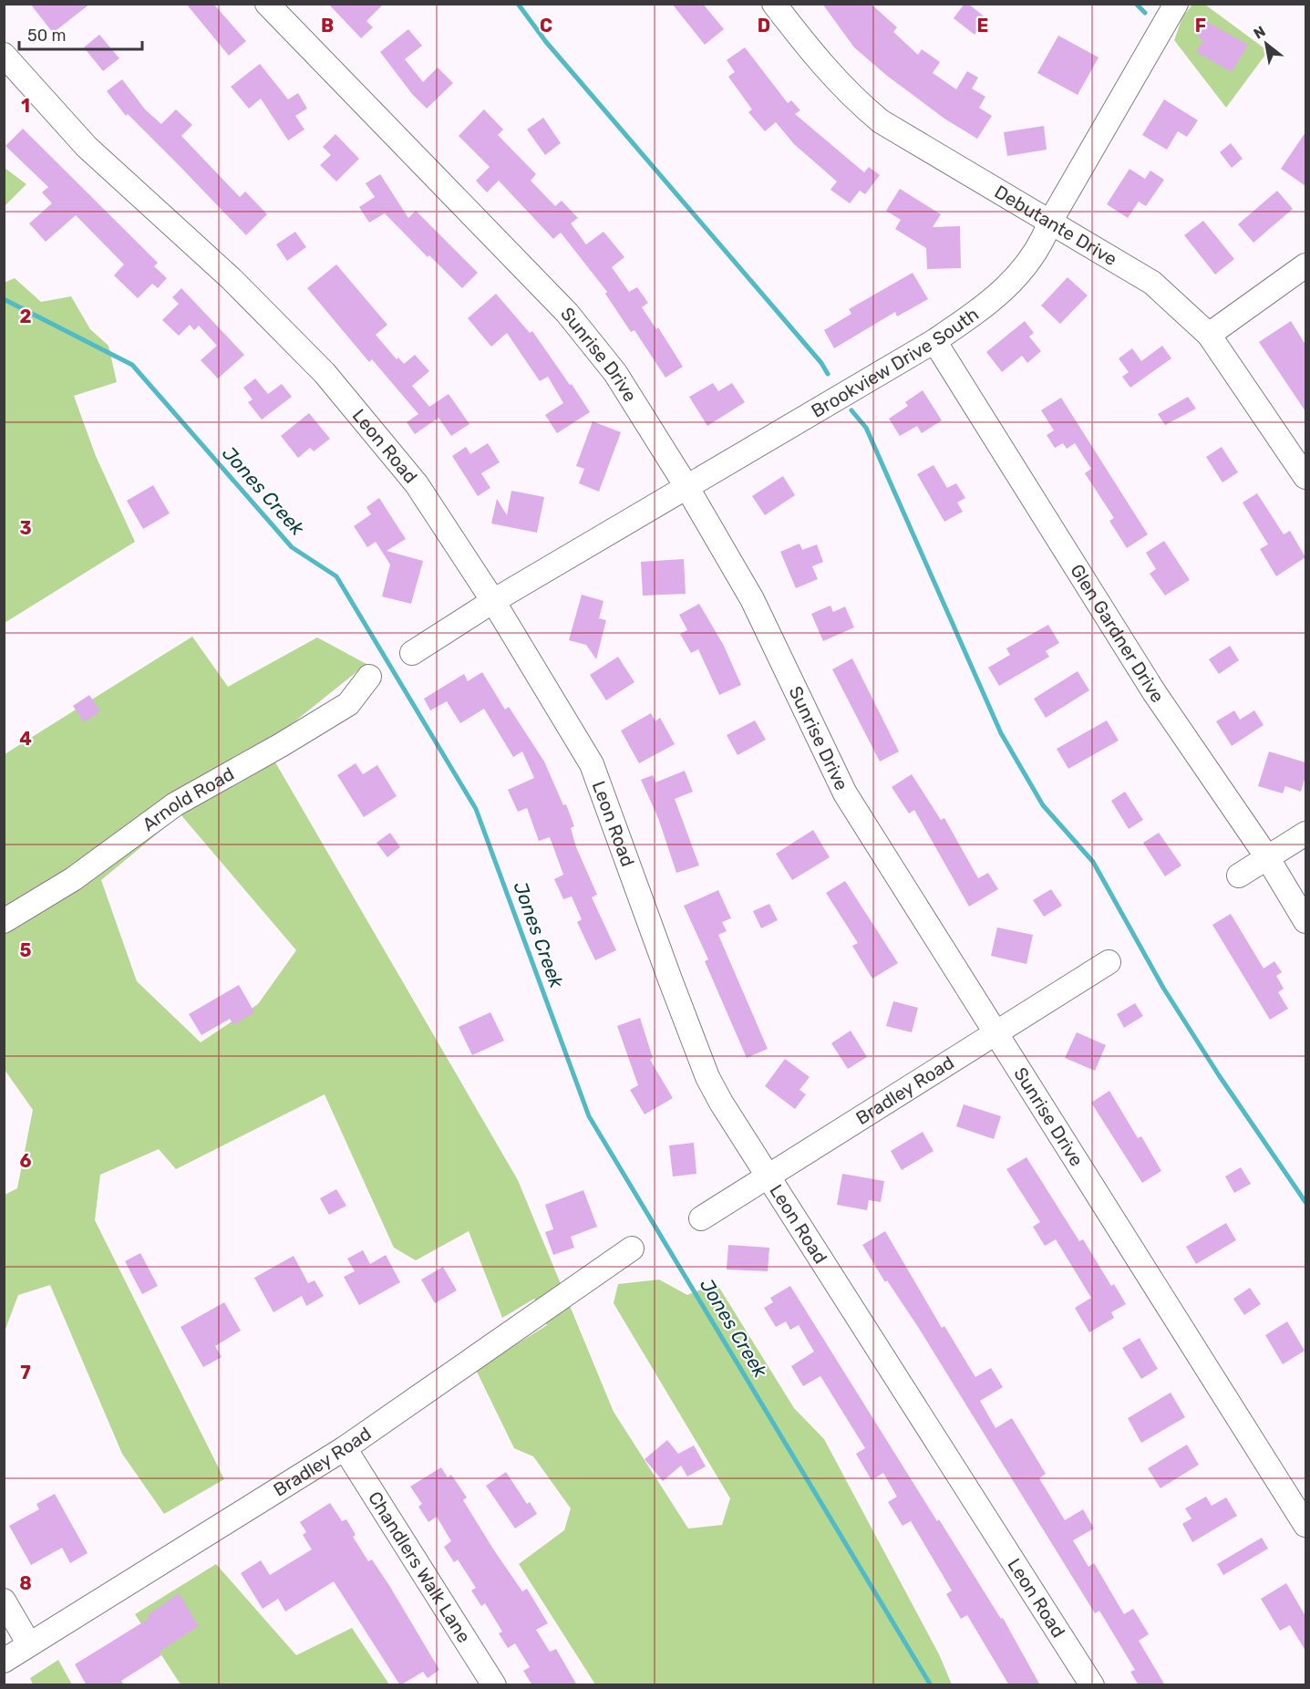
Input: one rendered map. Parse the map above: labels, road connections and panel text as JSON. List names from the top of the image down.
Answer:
{
  "streets": {
    "street": [
      "Debutante Drive",
      "Sunrise Drive",
      "Brookview Drive South",
      "Leon Road",
      "Glen Gardner Drive",
      "Arnold Road",
      "Bradley Road",
      "Chandlers Walk Lane"
    ]
  },
  "crossings": [
    ["Debutante Drive", "Brookview Drive South"],
    ["Sunrise Drive", "Brookview Drive South"],
    ["Sunrise Drive", "Bradley Road"],
    ["Brookview Drive South", "Leon Road"],
    ["Brookview Drive South", "Glen Gardner Drive"],
    ["Leon Road", "Bradley Road"],
    ["Bradley Road", "Chandlers Walk Lane"]
  ],
  "water": ["Jones Creek"],
  "scale_bar": "50 m",
  "north": "top left",
  "grid": {
    "columns": [
      "B",
      "C",
      "D",
      "E",
      "F"
    ],
    "rows": [
      "1",
      "2",
      "3",
      "4",
      "5",
      "6",
      "7",
      "8"
    ]
  }
}
